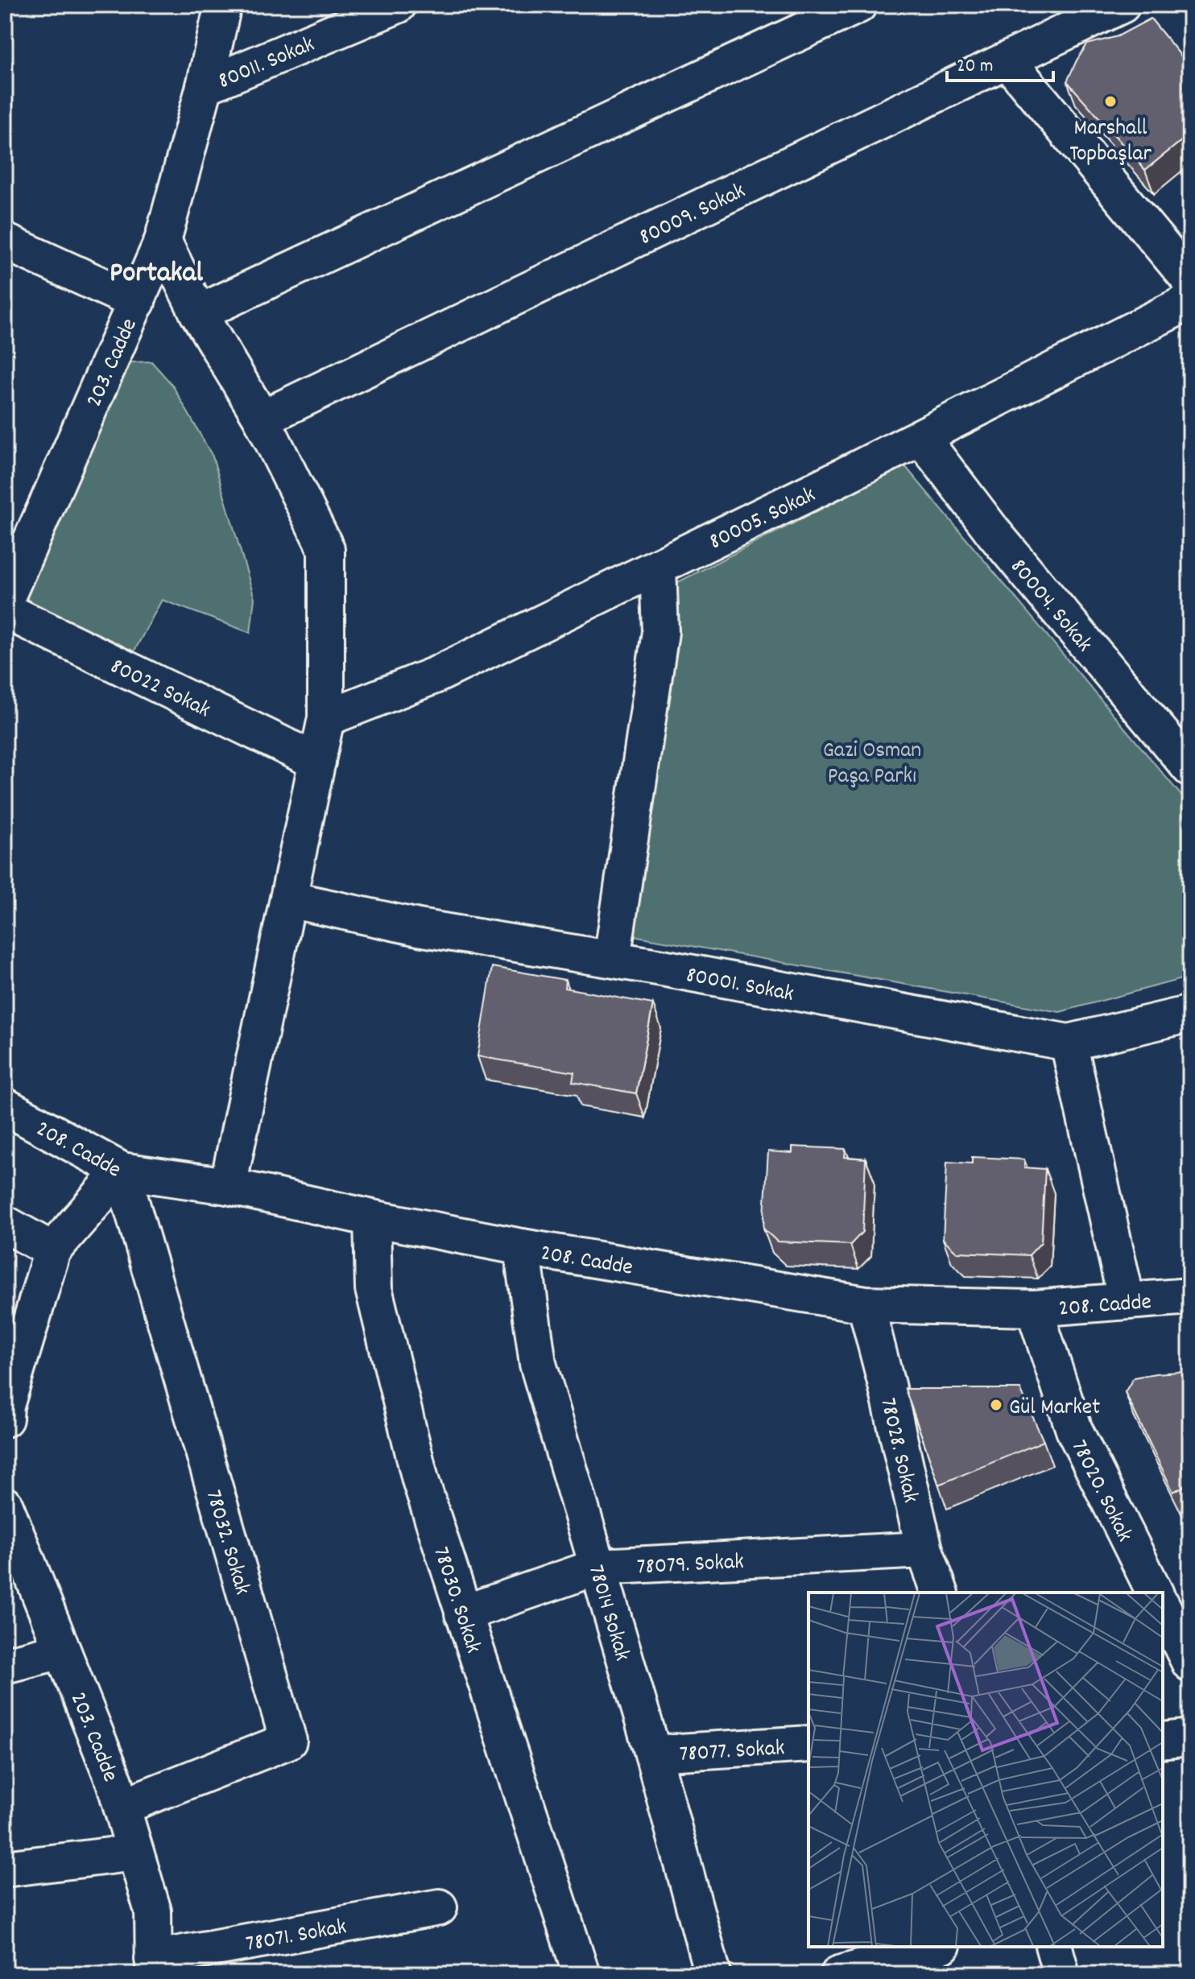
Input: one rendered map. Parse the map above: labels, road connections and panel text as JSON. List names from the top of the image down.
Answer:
{
  "streets": {
    "street": [
      "80011. Sokak",
      "80009. Sokak",
      "203. Cadde",
      "80005. Sokak",
      "80004. Sokak",
      "80022 Sokak",
      "80001. Sokak",
      "208. Cadde",
      "78028. Sokak",
      "78020. Sokak",
      "78032. Sokak",
      "78079. Sokak",
      "78030. Sokak",
      "78014 Sokak",
      "78077. Sokak",
      "78071. Sokak"
    ]
  },
  "crossings": [
    ["80011. Sokak", "203. Cadde"],
    ["203. Cadde", "78032. Sokak"],
    ["203. Cadde", "78071. Sokak"],
    ["80005. Sokak", "80004. Sokak"],
    ["208. Cadde", "78028. Sokak"],
    ["208. Cadde", "78020. Sokak"],
    ["208. Cadde", "78032. Sokak"],
    ["208. Cadde", "78030. Sokak"],
    ["208. Cadde", "78014 Sokak"],
    ["78028. Sokak", "78079. Sokak"],
    ["78079. Sokak", "78030. Sokak"],
    ["78079. Sokak", "78014 Sokak"],
    ["78014 Sokak", "78077. Sokak"]
  ],
  "districts": ["Portakal"],
  "parks": ["Gazi Osman Paşa Parkı"],
  "places": ["Marshall Topbaşlar", "Gül Market"],
  "scale_bar": "20 m"
}
